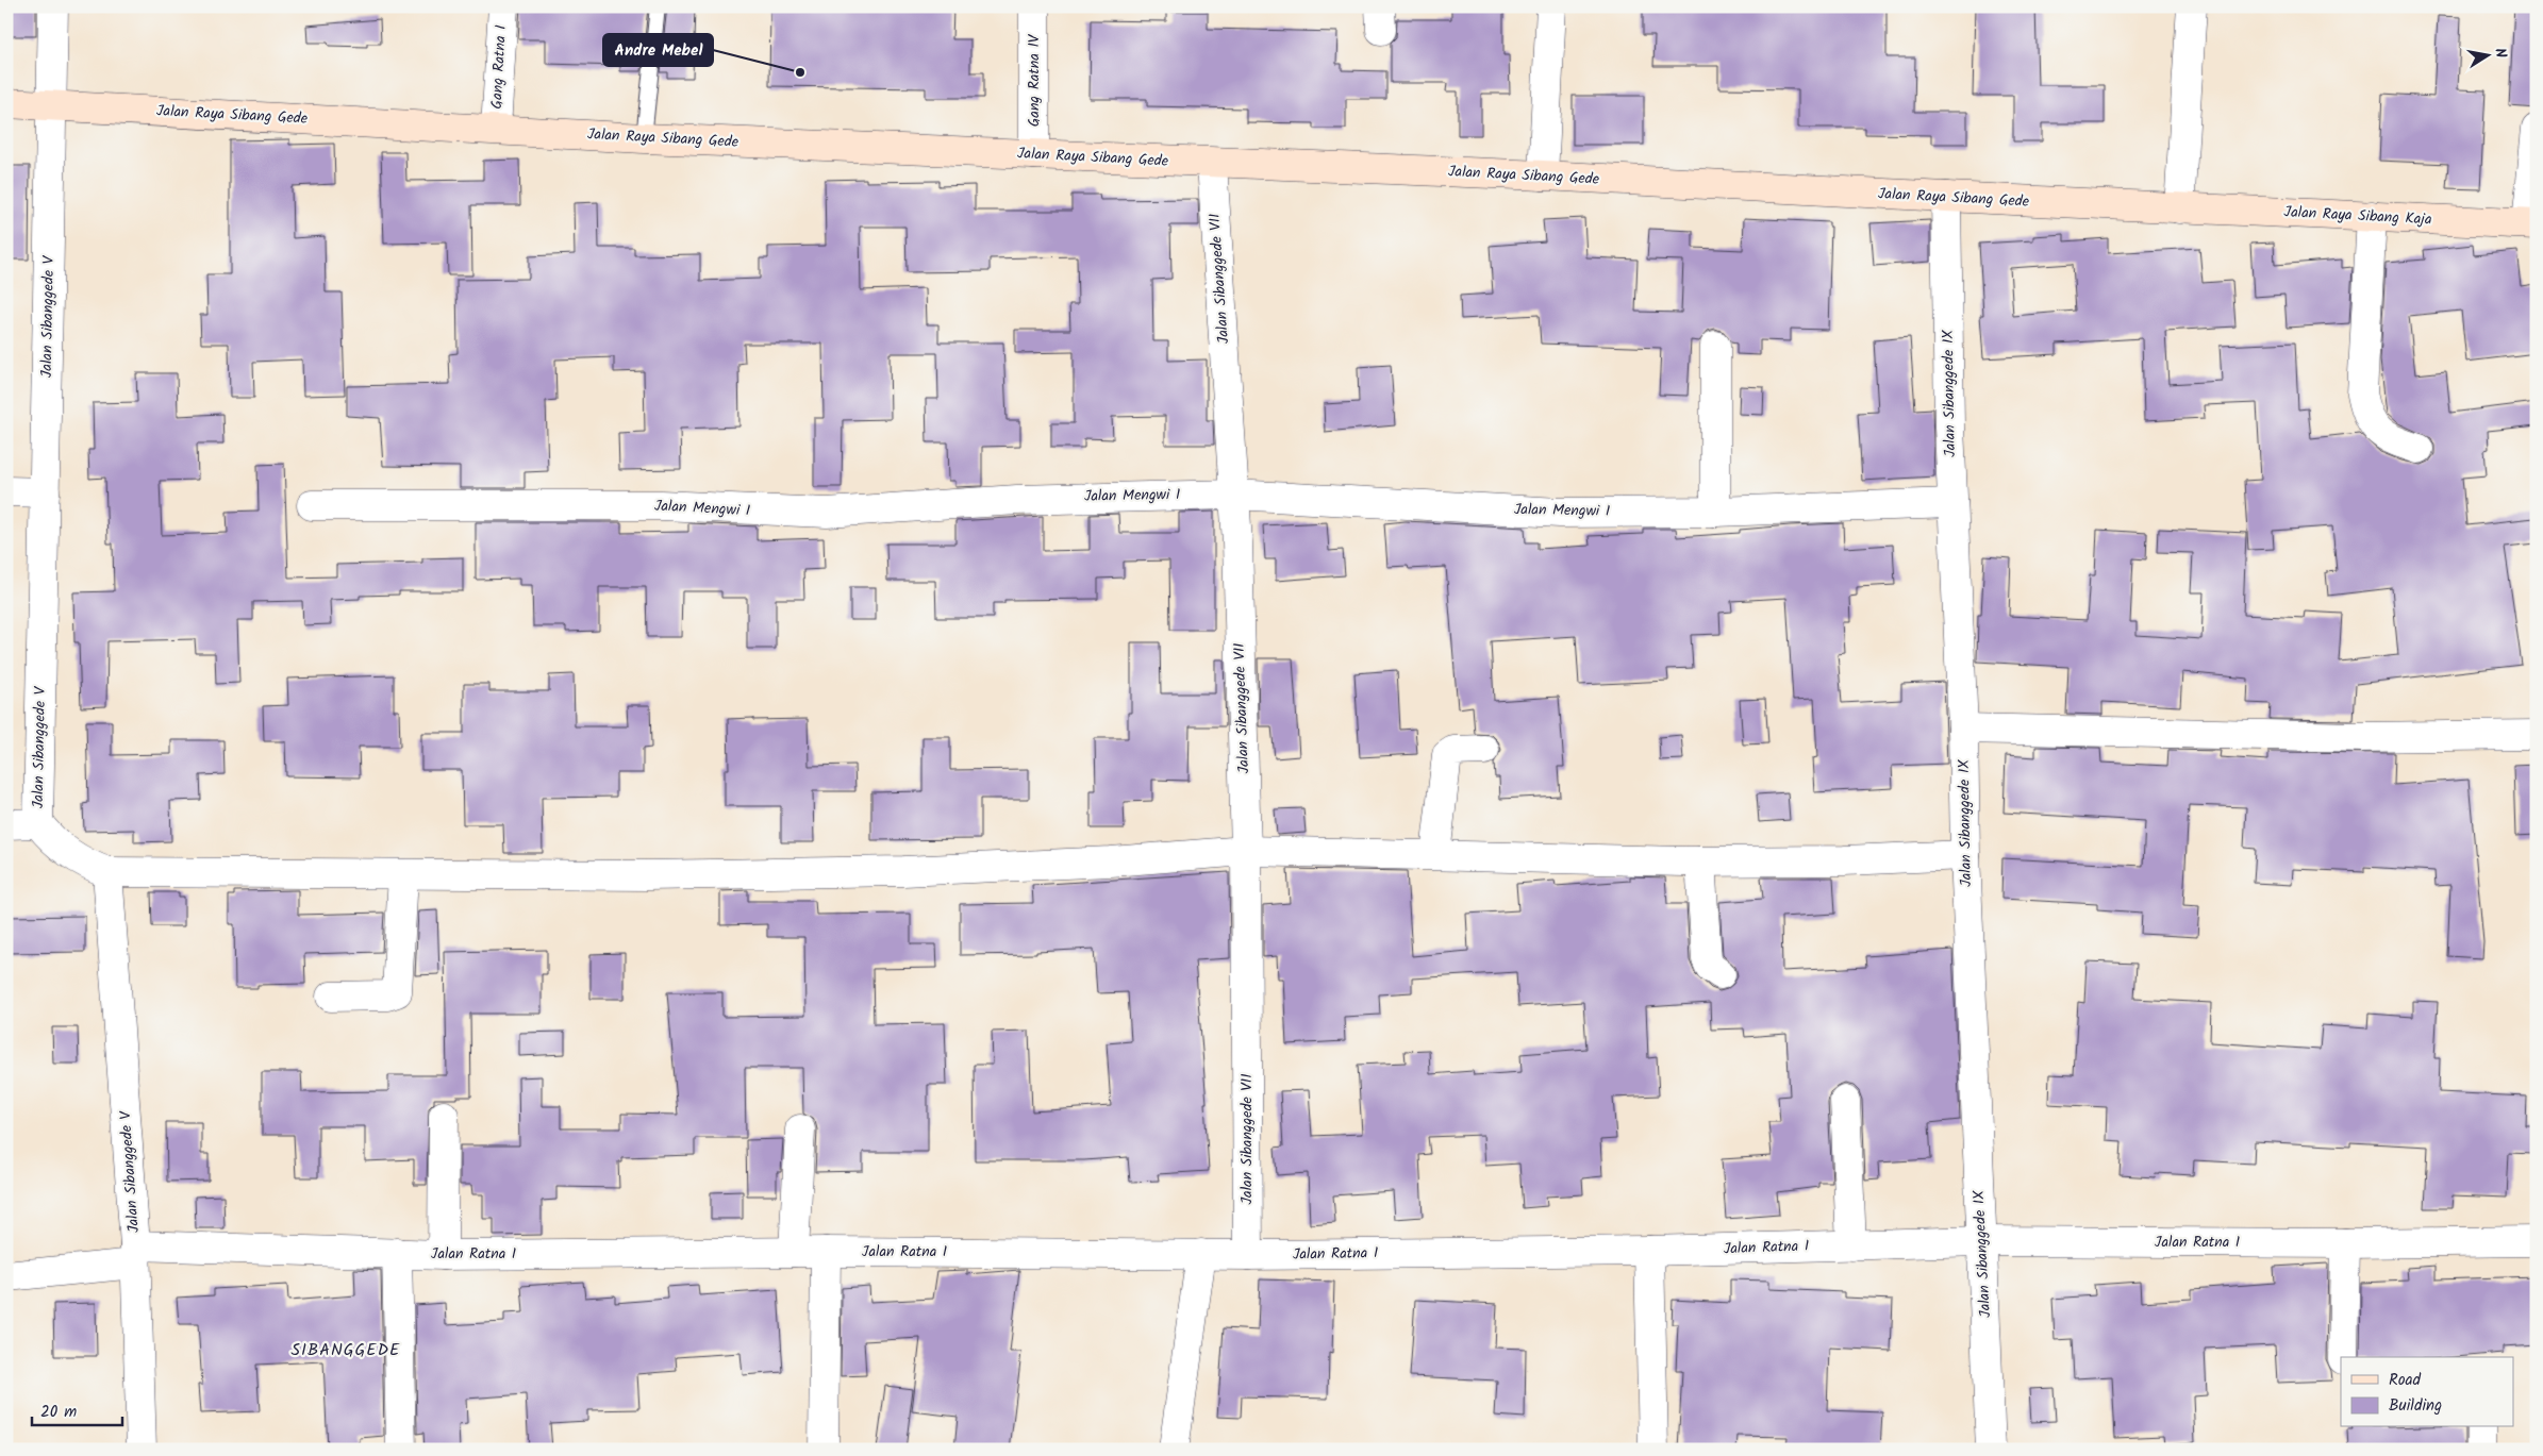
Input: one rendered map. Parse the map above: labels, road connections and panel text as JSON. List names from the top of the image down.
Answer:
{
  "streets": {
    "main road": ["Jalan Raya Sibang Gede", "Jalan Raya Sibang Kaja"],
    "street": [
      "Gang Ratna I",
      "Gang Ratna IV",
      "Jalan Sibanggede VII",
      "Jalan Sibanggede V",
      "Jalan Sibanggede IX",
      "Jalan Mengwi I",
      "Jalan Ratna I"
    ]
  },
  "crossings": [
    ["Gang Ratna I", "Jalan Raya Sibang Gede"],
    ["Gang Ratna IV", "Jalan Raya Sibang Gede"],
    ["Jalan Raya Sibang Gede", "Jalan Raya Sibang Kaja"],
    ["Jalan Raya Sibang Gede", "Jalan Sibanggede VII"],
    ["Jalan Raya Sibang Gede", "Jalan Sibanggede V"],
    ["Jalan Raya Sibang Gede", "Jalan Sibanggede IX"],
    ["Jalan Sibanggede VII", "Jalan Mengwi I"],
    ["Jalan Sibanggede VII", "Jalan Ratna I"],
    ["Jalan Sibanggede V", "Jalan Ratna I"],
    ["Jalan Sibanggede IX", "Jalan Mengwi I"],
    ["Jalan Sibanggede IX", "Jalan Ratna I"]
  ],
  "districts": ["SIBANGGEDE"],
  "places": ["Andre Mebel"],
  "legend": ["Road", "Building"],
  "scale_bar": "20 m",
  "north": "right"
}
